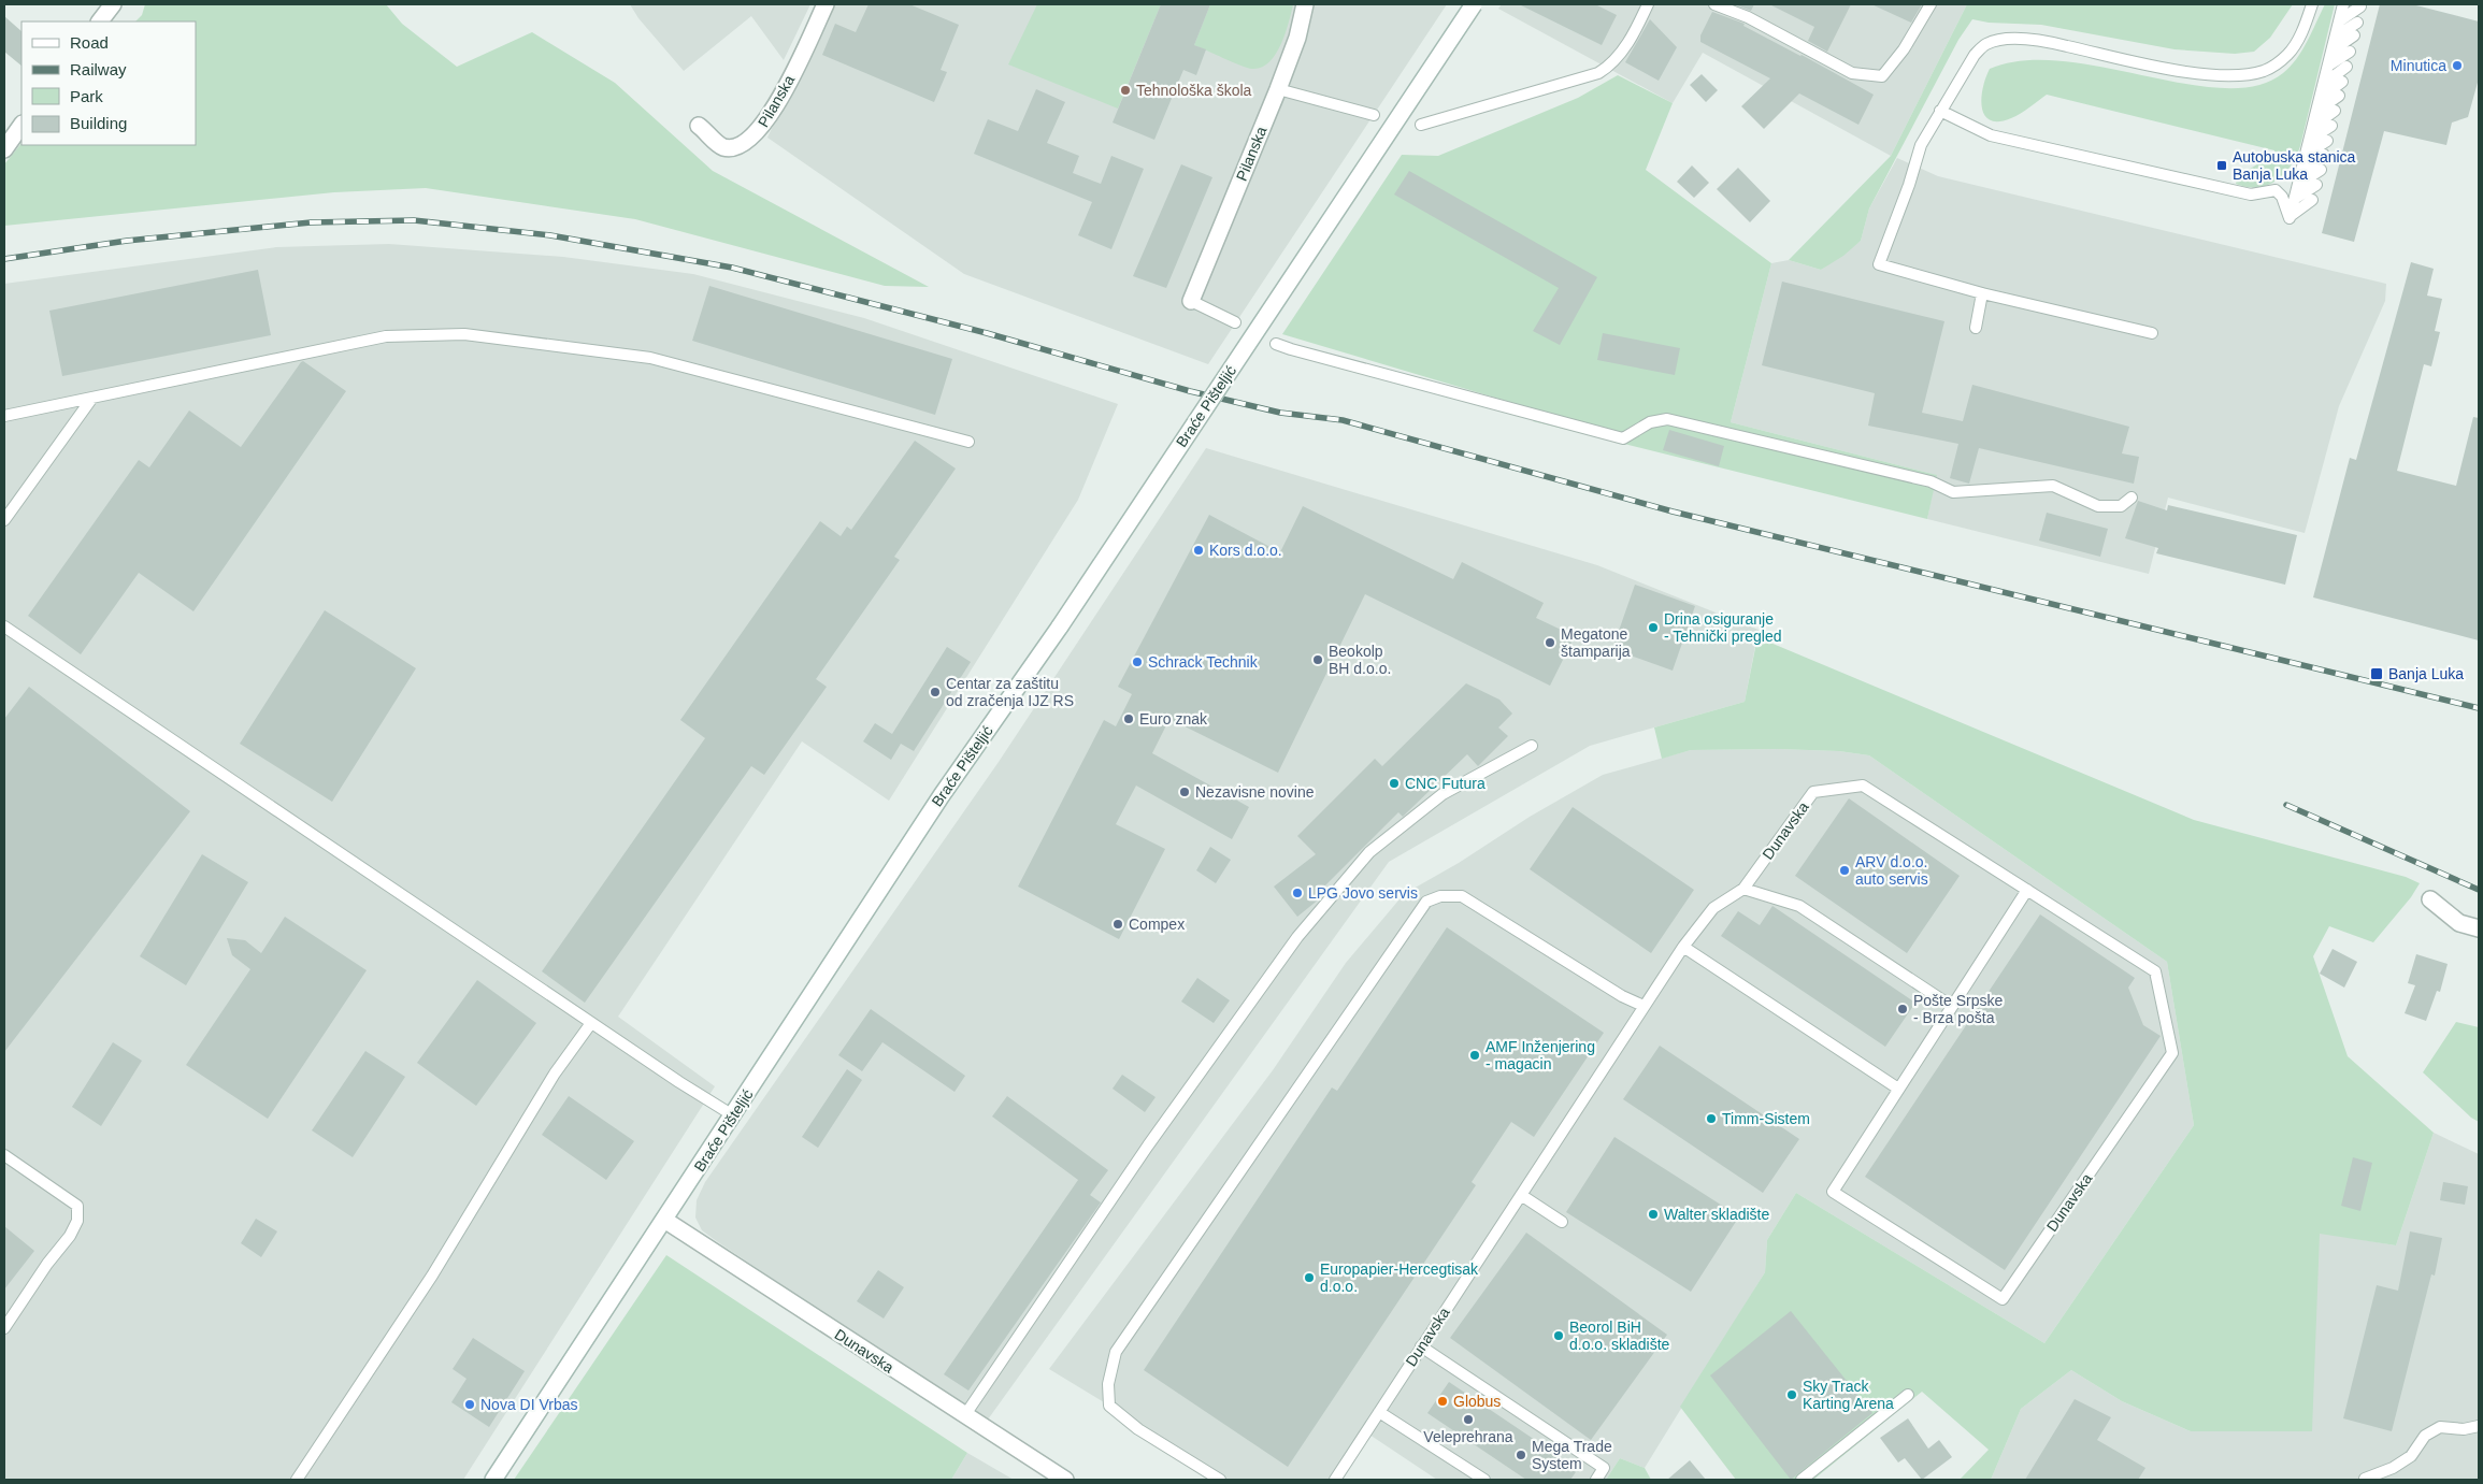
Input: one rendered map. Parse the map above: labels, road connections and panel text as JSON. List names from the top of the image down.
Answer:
{
  "streets": {
    "street": ["Pilanska", "Braće Pišteljić", "Dunavska"]
  },
  "crossings": [
    ["Braće Pišteljić", "Dunavska"]
  ],
  "places": {
    "other": [
      "Minutica",
      "Tehnološka škola",
      "Kors d.o.o.",
      "Drina osiguranje - Tehnički pregled",
      "Megatone štamparija",
      "Beokolp BH d.o.o.",
      "Schrack Technik",
      "Centar za zaštitu od zračenja IJZ RS",
      "Euro znak",
      "CNC Futura",
      "Nezavisne novine",
      "ARV d.o.o. auto servis",
      "LPG Jovo servis",
      "Compex",
      "Pošte Srpske - Brza pošta",
      "AMF Inženjering - magacin",
      "Timm-Sistem",
      "Walter skladište",
      "Europapier-Hercegtisak d.o.o.",
      "Beorol BiH d.o.o. skladište",
      "Sky Track Karting Arena",
      "Globus",
      "Nova DI Vrbas",
      "Veleprehrana",
      "Mega Trade System"
    ],
    "transit": ["Autobuska stanica Banja Luka", "Banja Luka"]
  },
  "legend": [
    "Road",
    "Railway",
    "Park",
    "Building"
  ]
}
